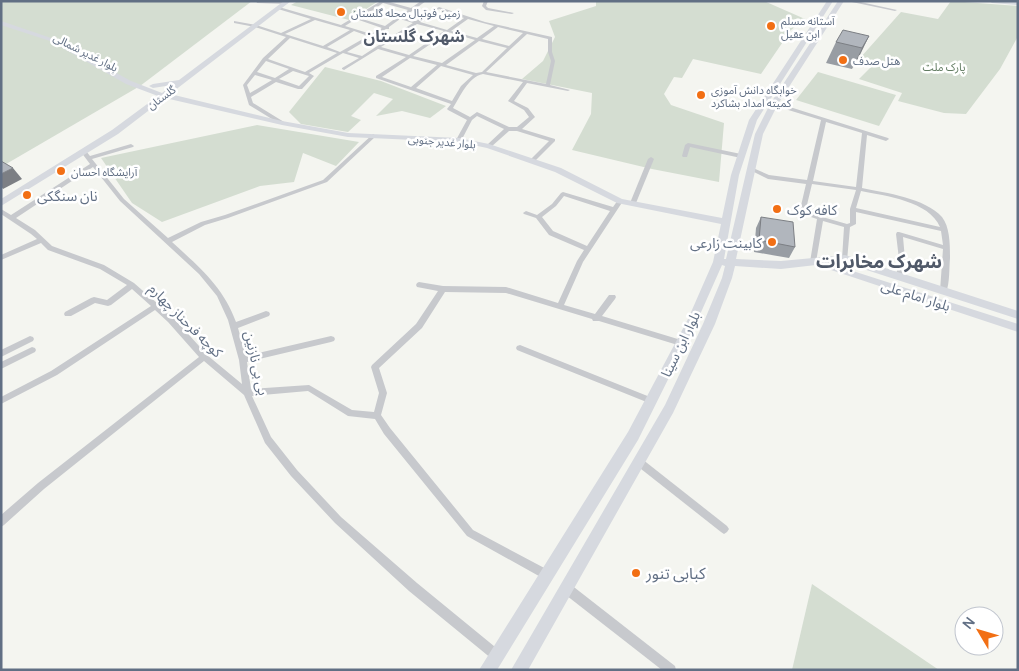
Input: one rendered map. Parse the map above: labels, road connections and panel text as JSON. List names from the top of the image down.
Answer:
{
  "streets": {
    "main road": [
      "بلوار غدیر شمالی",
      "گلستان",
      "بلوار غدیر جنوبی",
      "بلوار امام علی",
      "بلوار ابن سینا"
    ],
    "street": ["کوچه فرحناز چهارم", "بی بی نازنین"]
  },
  "crossings": [
    ["بلوار غدیر شمالی", "گلستان"],
    ["بلوار غدیر شمالی", "بلوار غدیر جنوبی"],
    ["گلستان", "بلوار غدیر جنوبی"],
    ["گلستان", "بی بی نازنین"],
    ["بلوار غدیر جنوبی", "بلوار ابن سینا"],
    ["بلوار امام علی", "بلوار ابن سینا"],
    ["کوچه فرحناز چهارم", "بی بی نازنین"],
    ["بلوار ابن سینا", "بی بی نازنین"]
  ],
  "districts": ["شهرک گلستان", "شهرک مخابرات"],
  "parks": ["پارک ملت"],
  "places": [
    "زمین فوتبال محله گلستان",
    "آستانه مسلم ابن عقیل",
    "هتل صدف",
    "خوابگاه دانش آموزی کمیته امداد بشاکرد",
    "آرایشگاه احسان",
    "نان سنگکی",
    "کافه کوک",
    "کابینت زارعی",
    "کبابی تنور"
  ],
  "north": "top left"
}
